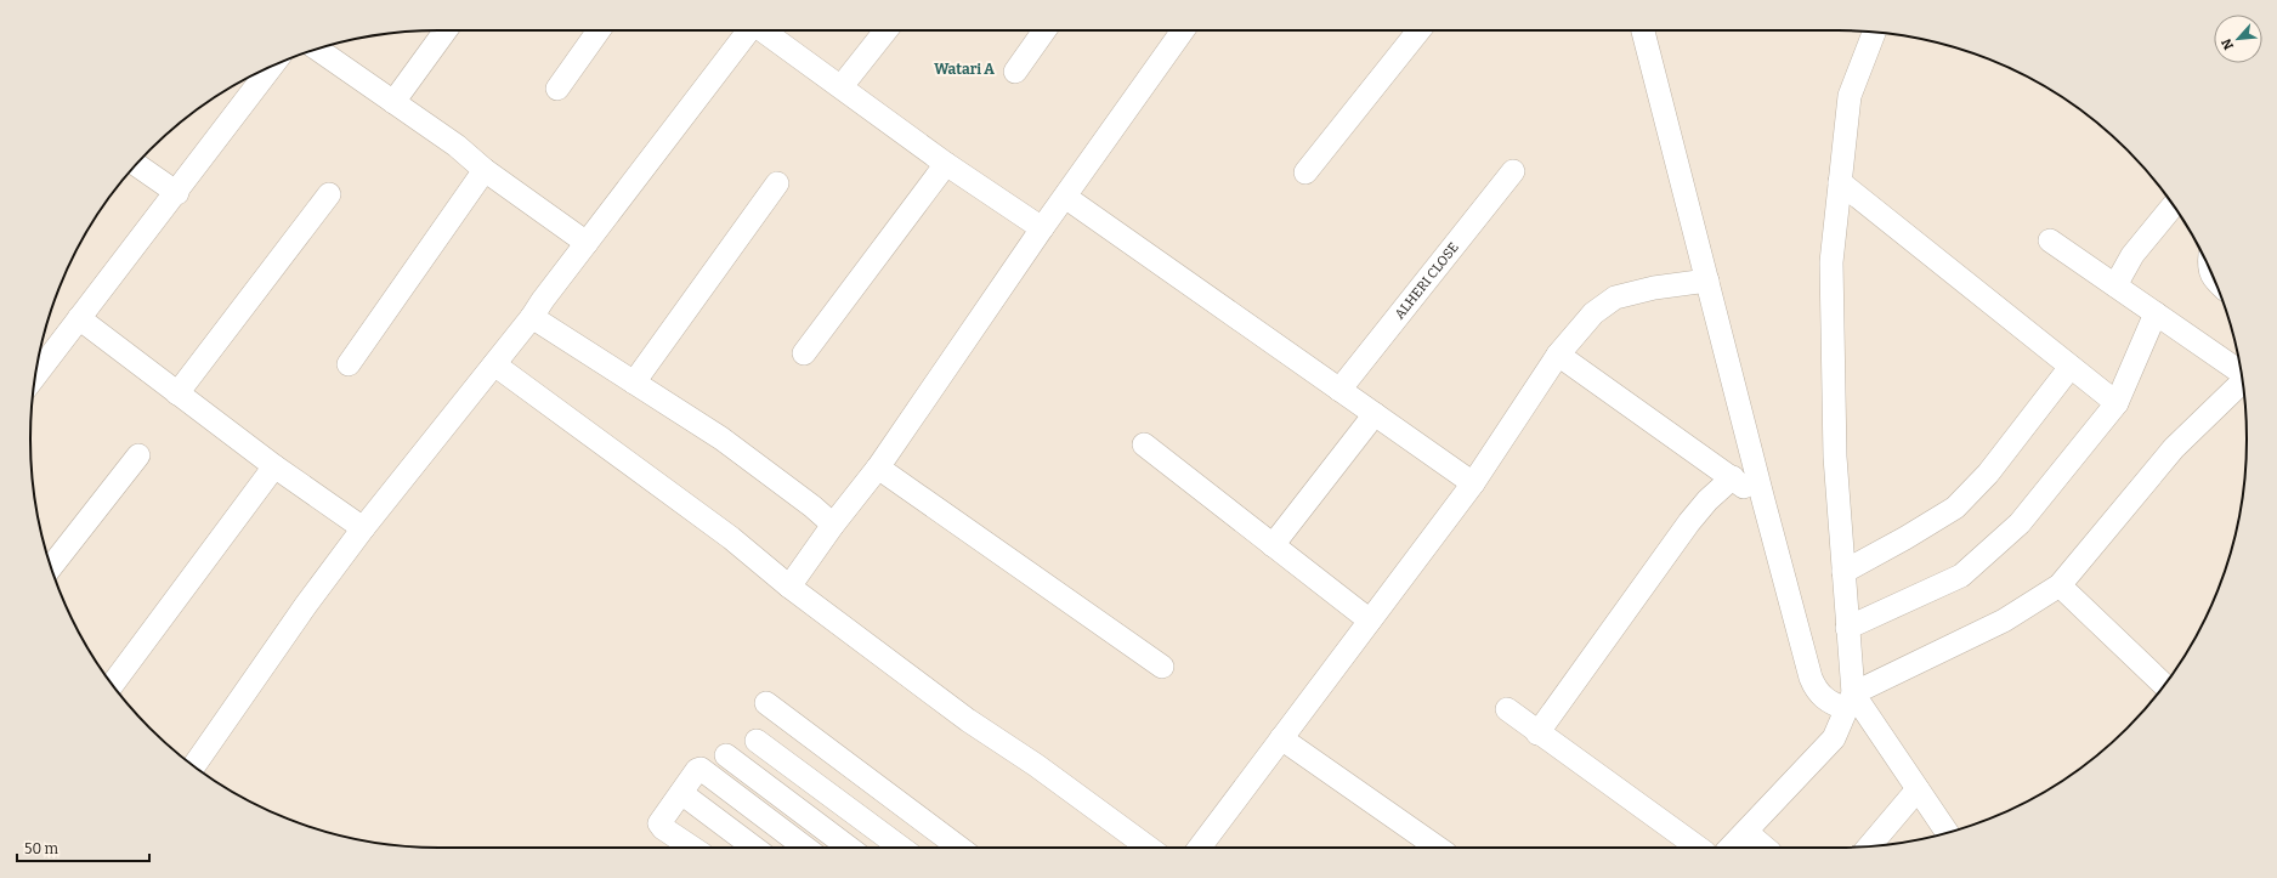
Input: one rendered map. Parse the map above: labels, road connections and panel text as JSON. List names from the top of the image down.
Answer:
{
  "streets": {
    "street": ["ALHERI CLOSE"]
  },
  "districts": ["Watari A"],
  "scale_bar": "50 m",
  "north": "bottom left"
}
